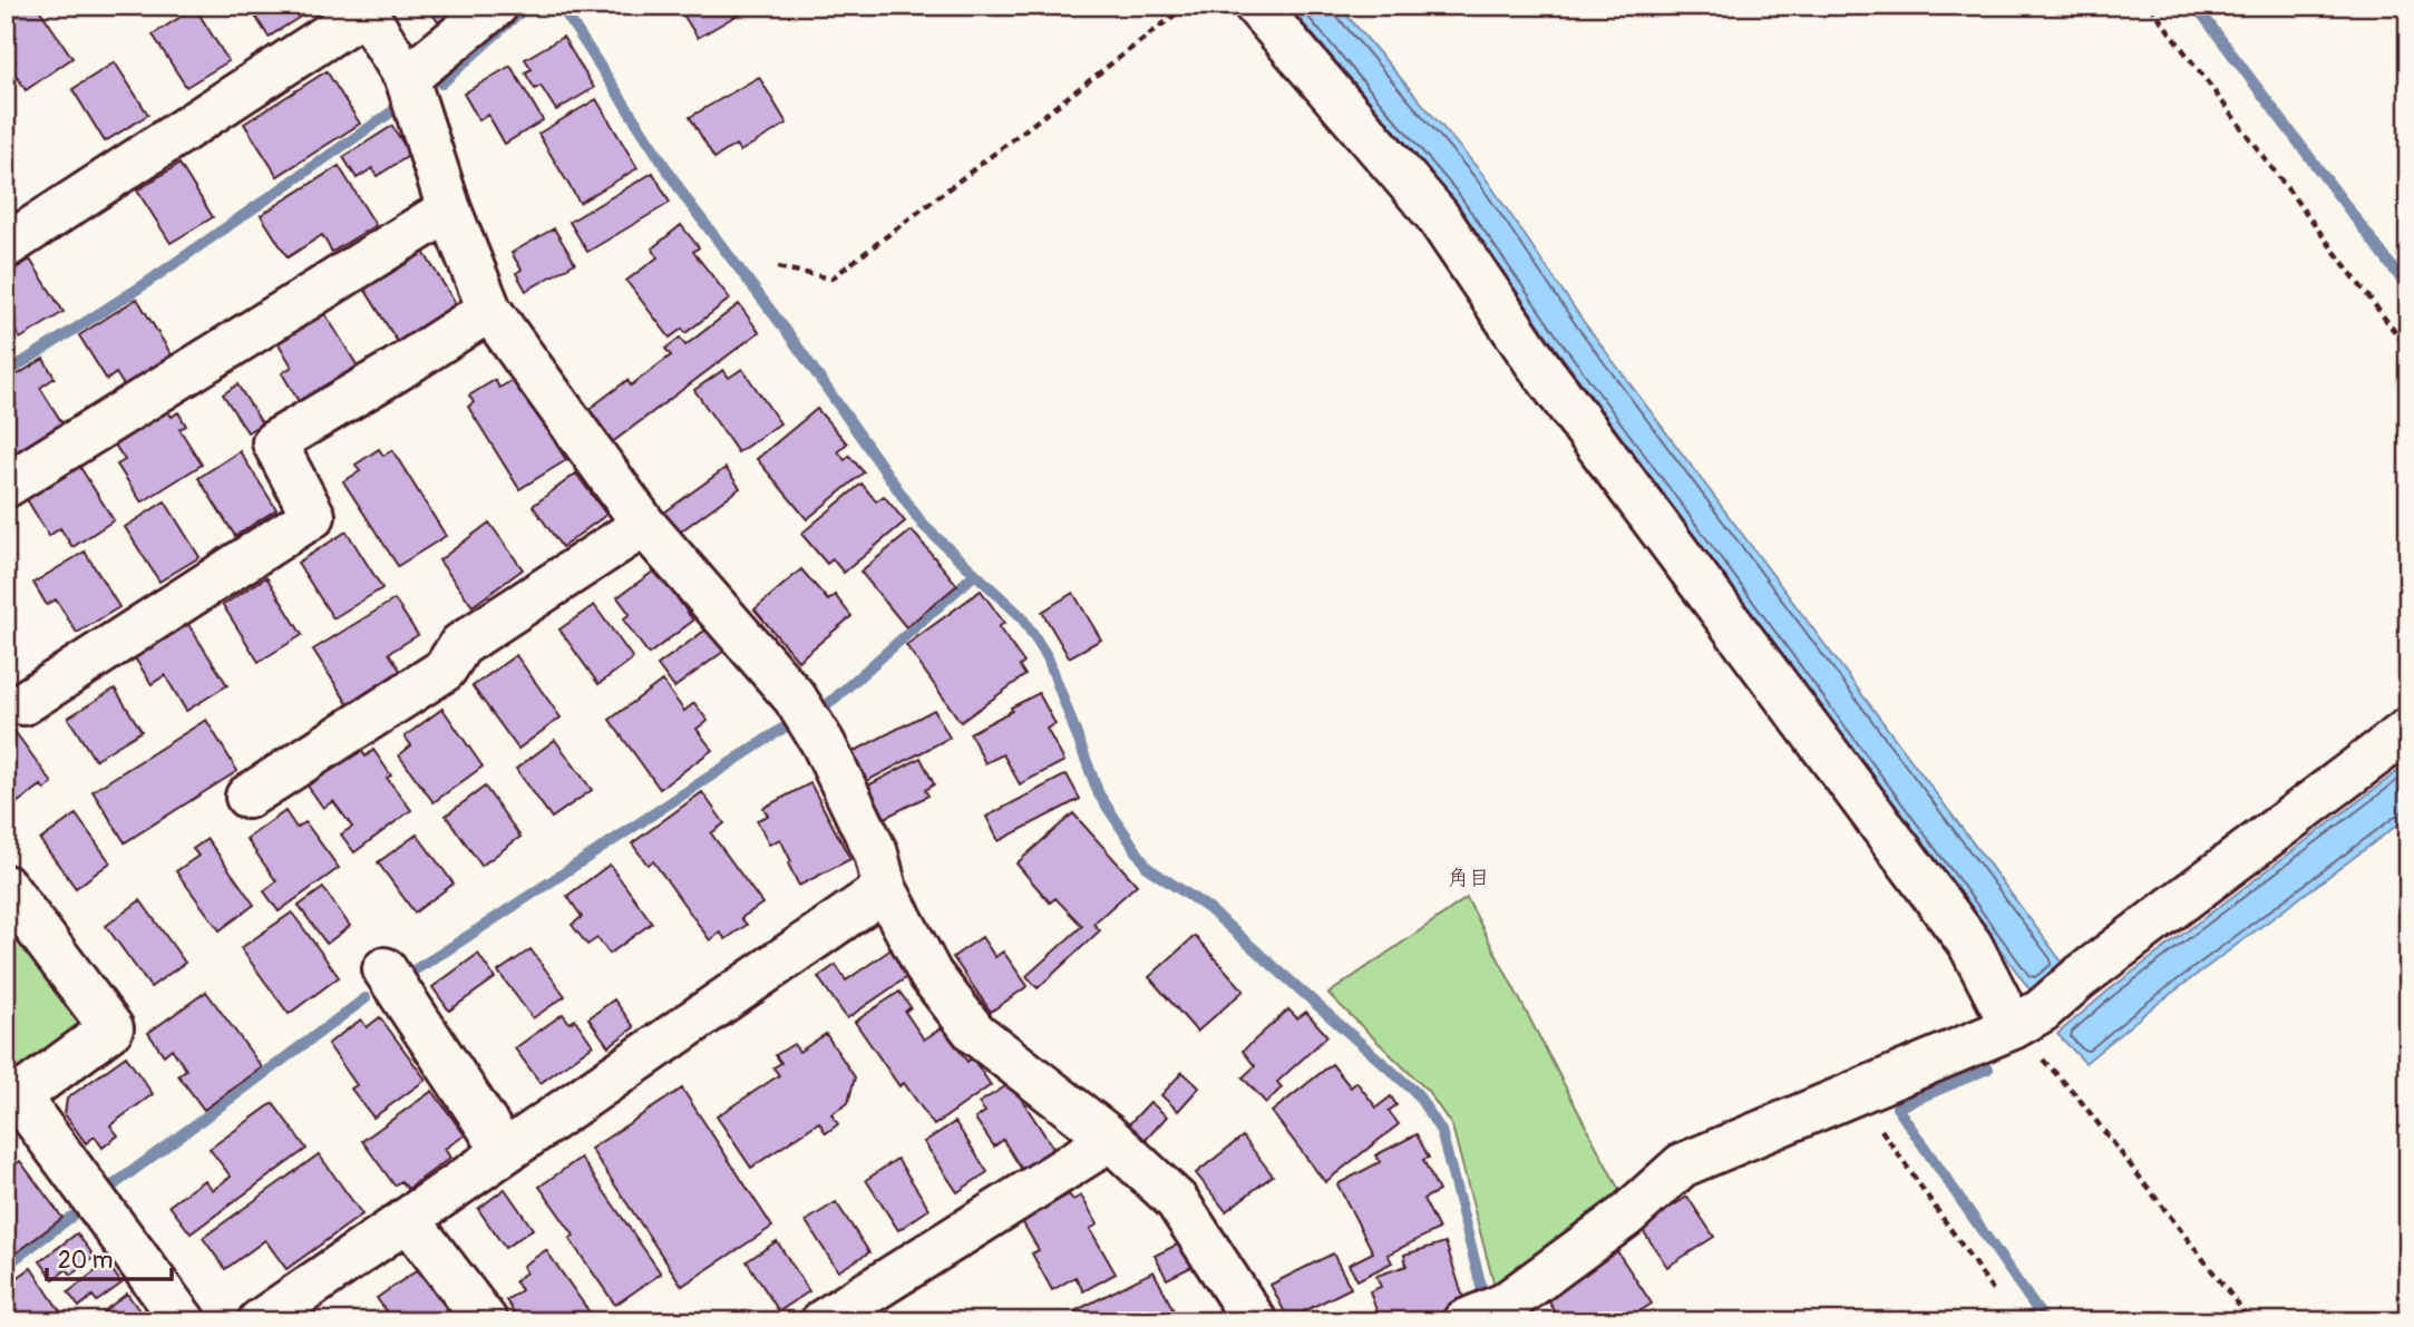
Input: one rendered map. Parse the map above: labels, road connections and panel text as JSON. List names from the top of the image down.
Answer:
{
  "districts": ["角目"],
  "scale_bar": "20 m"
}
